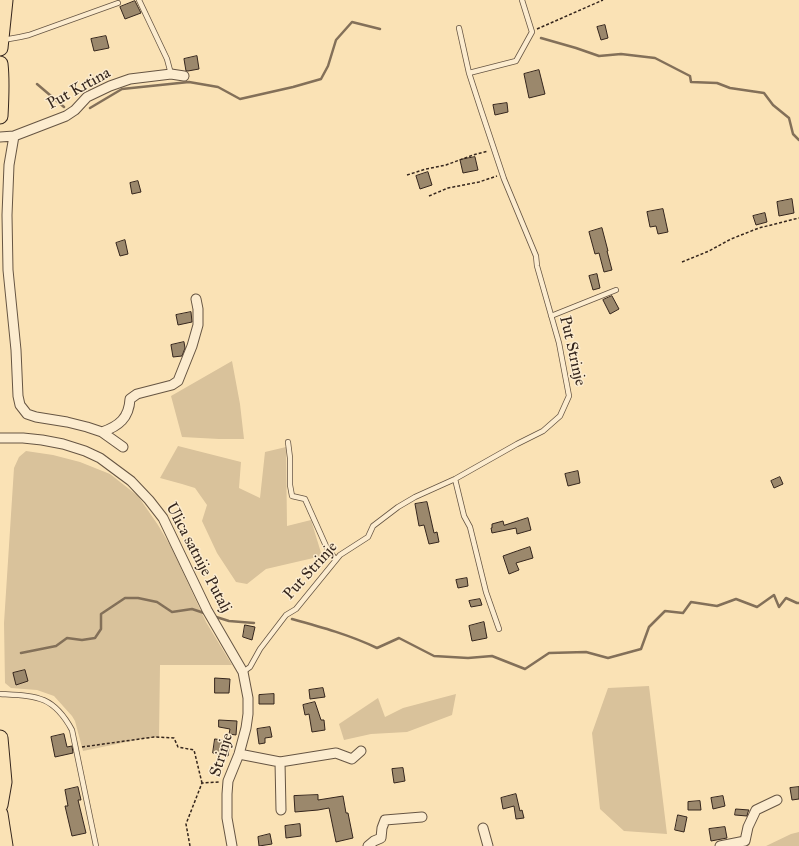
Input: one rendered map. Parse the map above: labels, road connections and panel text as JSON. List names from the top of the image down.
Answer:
{
  "streets": {
    "street": ["Put Krtina", "Ulica satnije Putalj", "Strinje"],
    "lane": ["Put Strinje"]
  },
  "crossings": [
    ["Put Strinje", "Ulica satnije Putalj"],
    ["Put Strinje", "Strinje"],
    ["Ulica satnije Putalj", "Strinje"]
  ]
}
